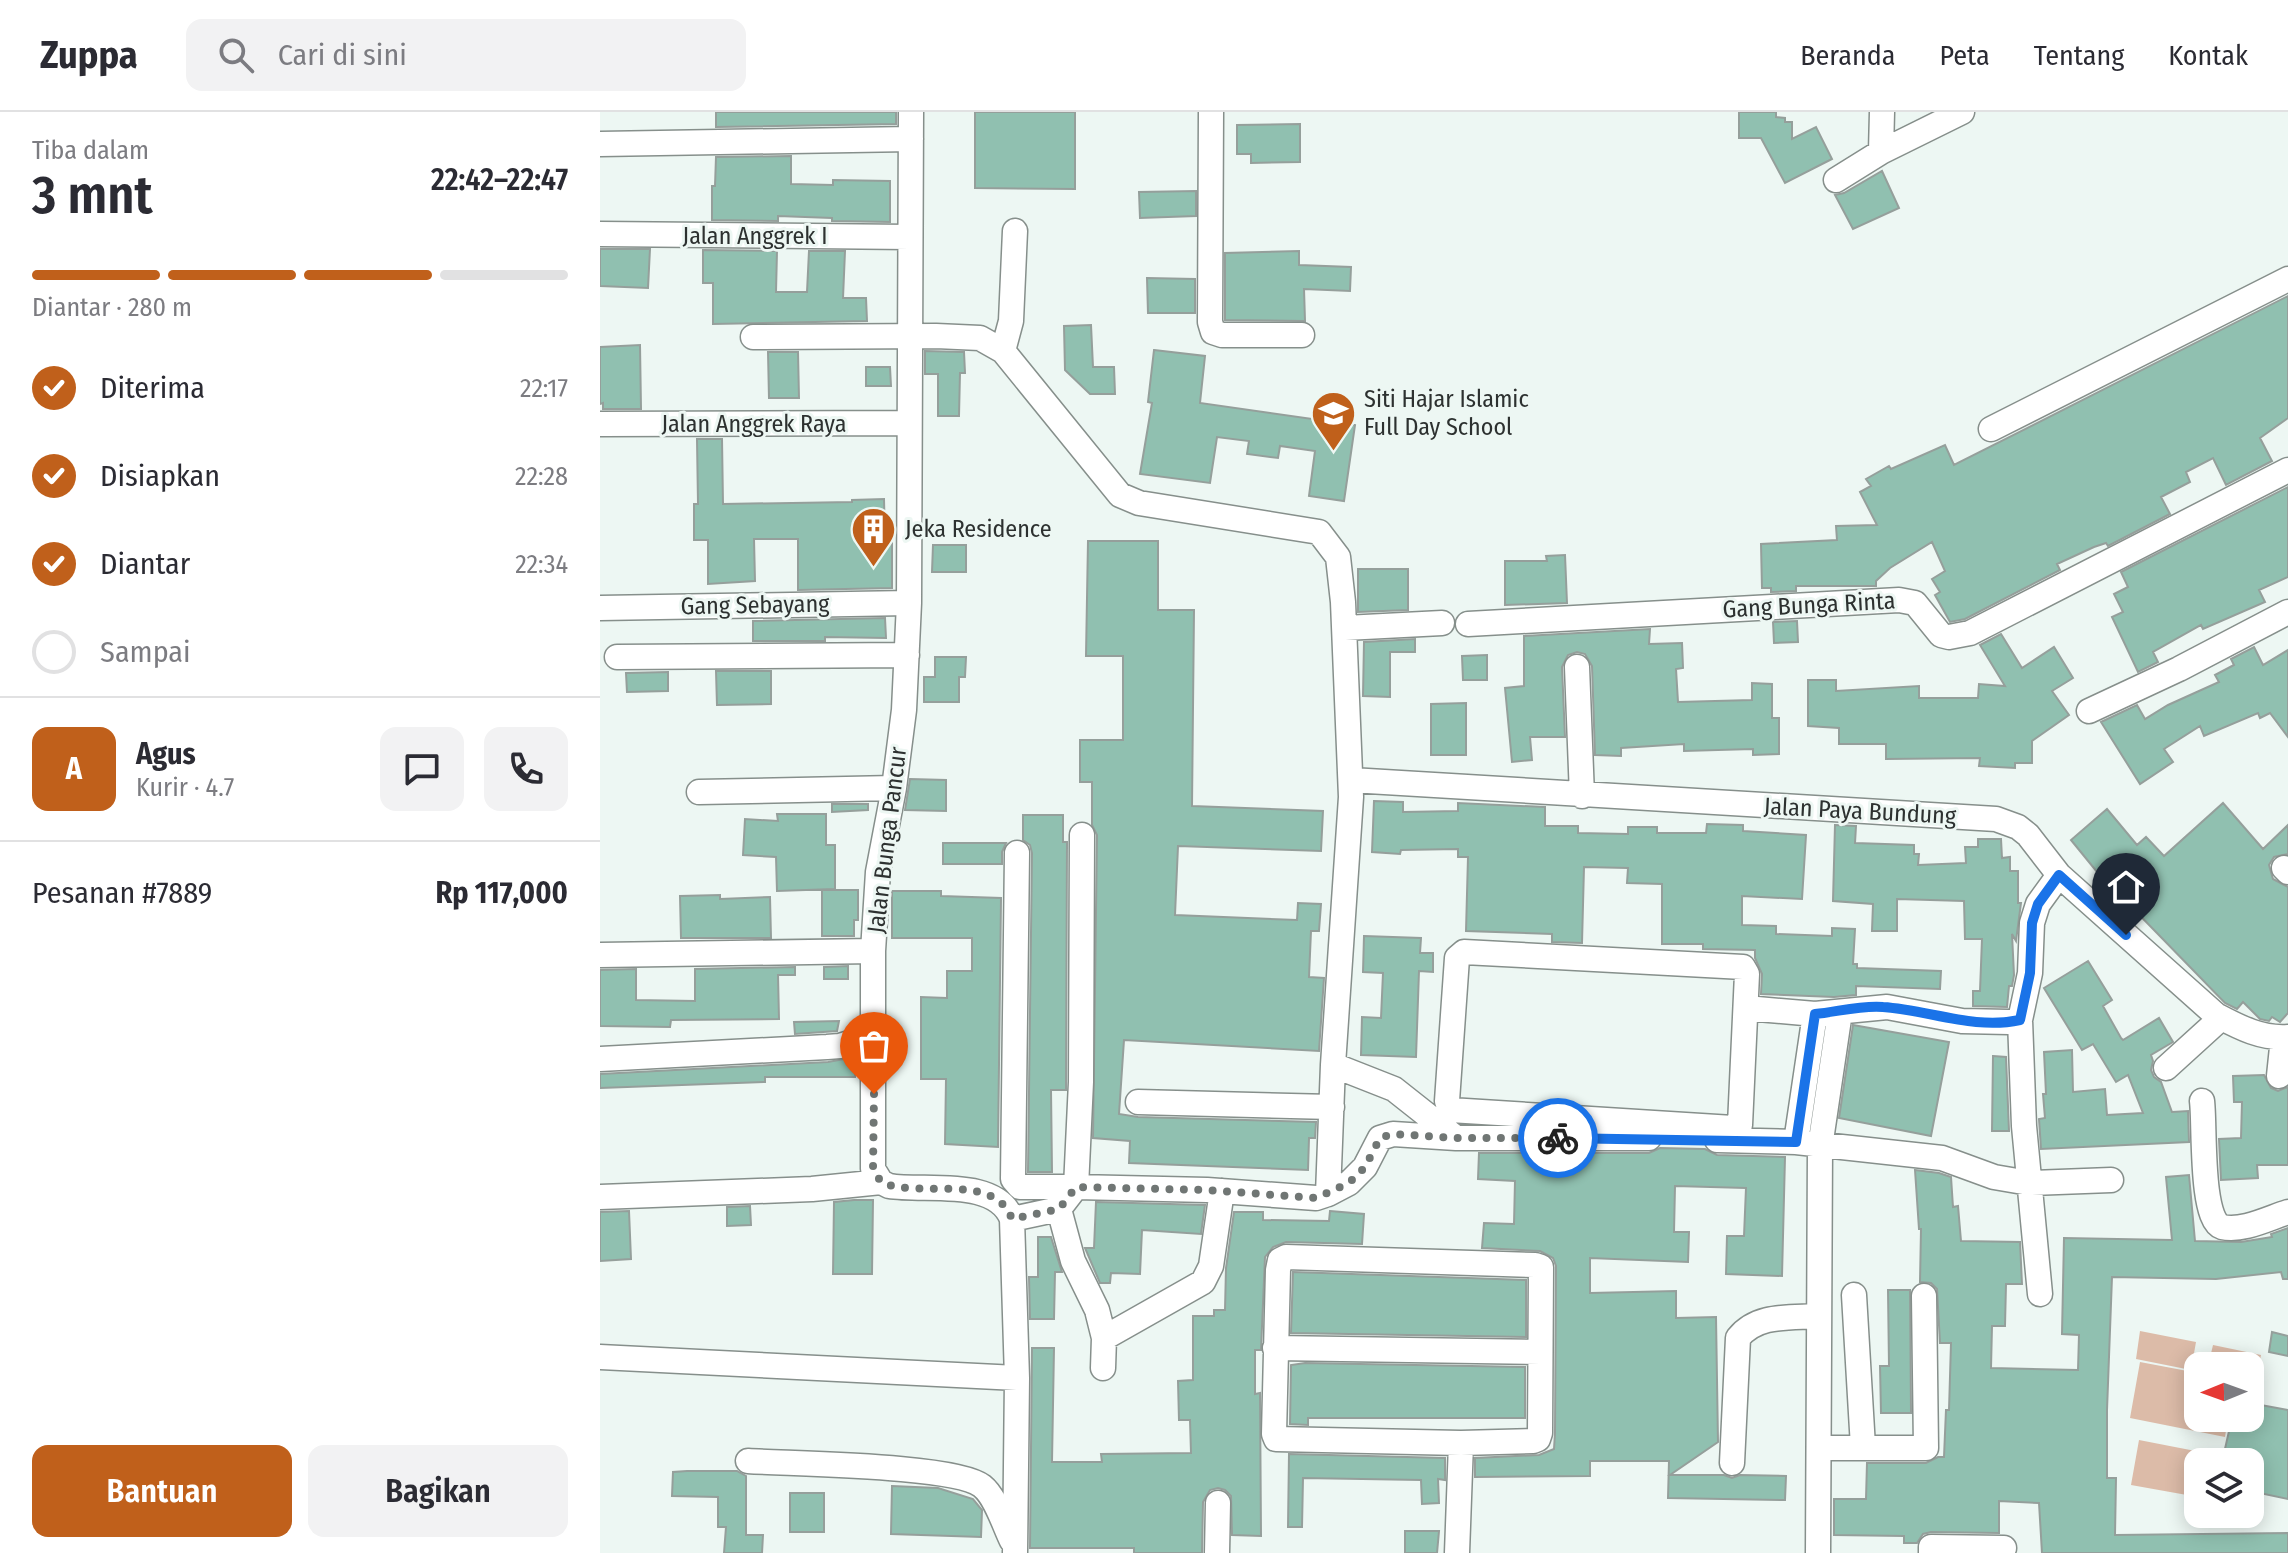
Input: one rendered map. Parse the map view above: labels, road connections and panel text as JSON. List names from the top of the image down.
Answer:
{
  "streets": {
    "street": [
      "Jalan Anggrek I",
      "Jalan Anggrek Raya",
      "Gang Sebayang",
      "Gang Bunga Rinta",
      "Jalan Paya Bundung",
      "Jalan Bunga Pancur"
    ]
  },
  "crossings": [
    ["Jalan Anggrek I", "Jalan Bunga Pancur"],
    ["Jalan Anggrek Raya", "Jalan Bunga Pancur"],
    ["Gang Sebayang", "Jalan Bunga Pancur"]
  ],
  "places": {
    "school or university": ["Siti Hajar Islamic Full Day School"],
    "building": ["Jeka Residence"]
  },
  "north": "left",
  "page": {
    "header": "Zuppa",
    "search": "Cari di sini",
    "nav": [
      "Beranda",
      "Peta",
      "Tentang",
      "Kontak"
    ],
    "heading": ["3 mnt", "Tiba dalam", "22:42–22:47"],
    "panel": [
      "Agus",
      "Kurir · 4.7",
      "Pesanan #7889",
      "Rp 117,000"
    ],
    "bar": "Diantar · 280 m",
    "list": [
      ["Diterima", "22:17"],
      ["Disiapkan", "22:28"],
      ["Diantar", "22:34"],
      "Sampai"
    ],
    "round": "A",
    "buttons": ["Bantuan", "Bagikan"]
  }
}
